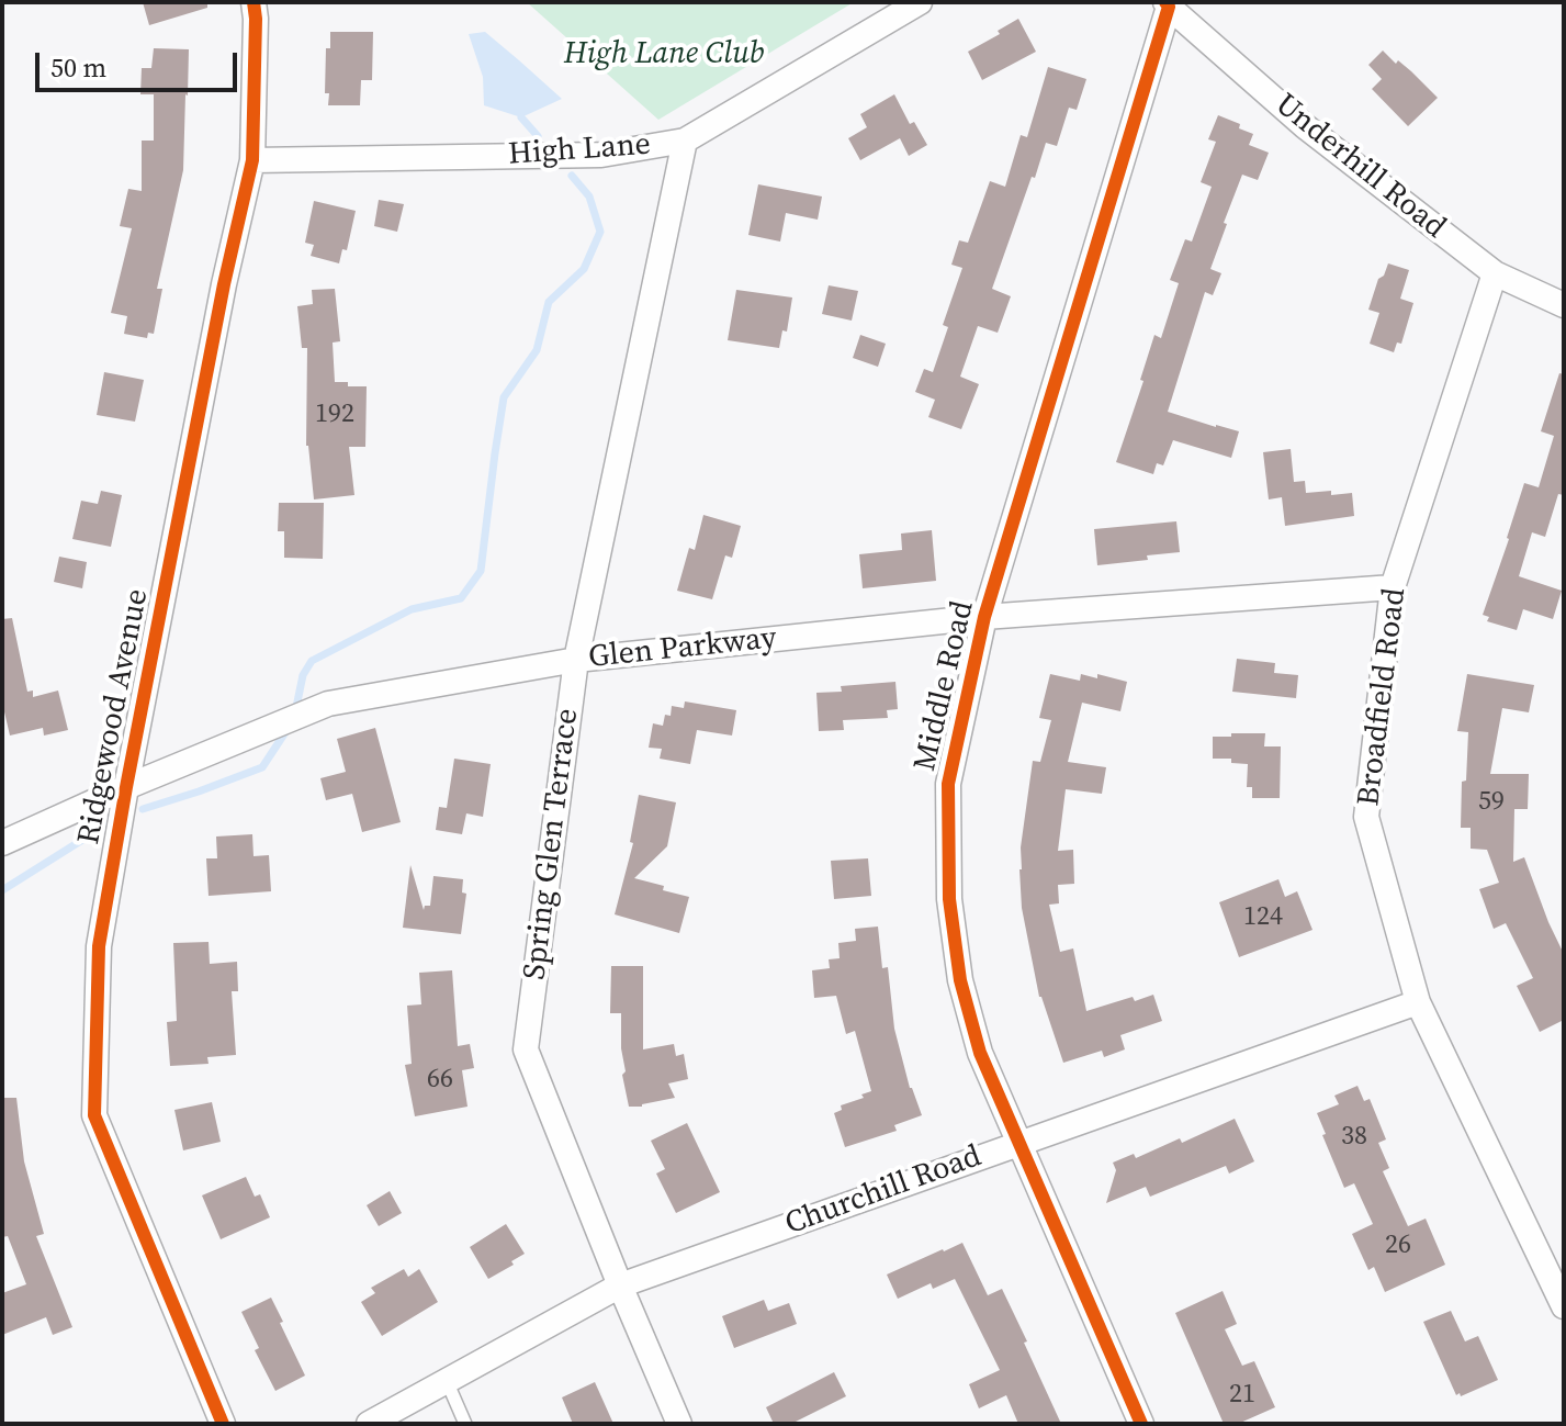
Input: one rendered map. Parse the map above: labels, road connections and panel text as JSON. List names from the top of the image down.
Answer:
{
  "streets": {
    "street": [
      "High Lane",
      "Underhill Road",
      "Glen Parkway",
      "Middle Road",
      "Broadfield Road",
      "Ridgewood Avenue",
      "Spring Glen Terrace",
      "Churchill Road"
    ]
  },
  "crossings": [
    ["High Lane", "Ridgewood Avenue"],
    ["High Lane", "Spring Glen Terrace"],
    ["Underhill Road", "Middle Road"],
    ["Underhill Road", "Broadfield Road"],
    ["Glen Parkway", "Middle Road"],
    ["Glen Parkway", "Broadfield Road"],
    ["Glen Parkway", "Ridgewood Avenue"],
    ["Glen Parkway", "Spring Glen Terrace"],
    ["Middle Road", "Churchill Road"],
    ["Broadfield Road", "Churchill Road"],
    ["Spring Glen Terrace", "Churchill Road"]
  ],
  "parks": ["High Lane Club"],
  "house_numbers": [
    "192",
    "59",
    "124",
    "66",
    "38",
    "26",
    "21"
  ],
  "scale_bar": "50 m"
}
